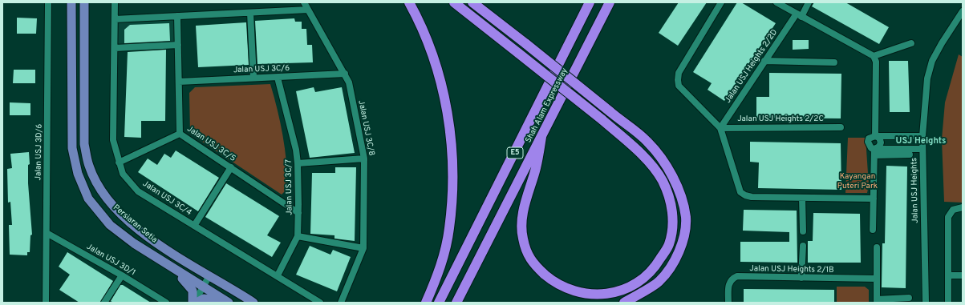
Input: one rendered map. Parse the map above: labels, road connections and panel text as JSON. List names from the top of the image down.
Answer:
{
  "streets": {
    "highway": ["Shah Alam Expressway", "E5"],
    "main road": ["Persiaran Setia"],
    "street": [
      "Jalan USJ Heights 2/2D",
      "Jalan USJ 3C/6",
      "Jalan USJ Heights 2/2C",
      "Jalan USJ 3C/8",
      "Jalan USJ 3C/5",
      "Jalan USJ 3D/6",
      "Jalan USJ 3C/7",
      "Jalan USJ Heights",
      "Jalan USJ 3C/4",
      "Jalan USJ 3D/1",
      "Jalan USJ Heights 2/1B"
    ]
  },
  "crossings": [
    ["Jalan USJ Heights 2/2D", "Jalan USJ Heights 2/2C"],
    ["Jalan USJ 3C/6", "Jalan USJ 3C/8"],
    ["Jalan USJ 3C/6", "Jalan USJ 3C/5"],
    ["Jalan USJ 3C/6", "Jalan USJ 3C/7"],
    ["Jalan USJ 3C/5", "Jalan USJ 3C/7"],
    ["Jalan USJ 3D/6", "Jalan USJ 3D/1"],
    ["Jalan USJ 3C/7", "Jalan USJ 3C/4"]
  ],
  "districts": ["USJ Heights"],
  "parks": ["Kayangan Puteri Park"]
}
